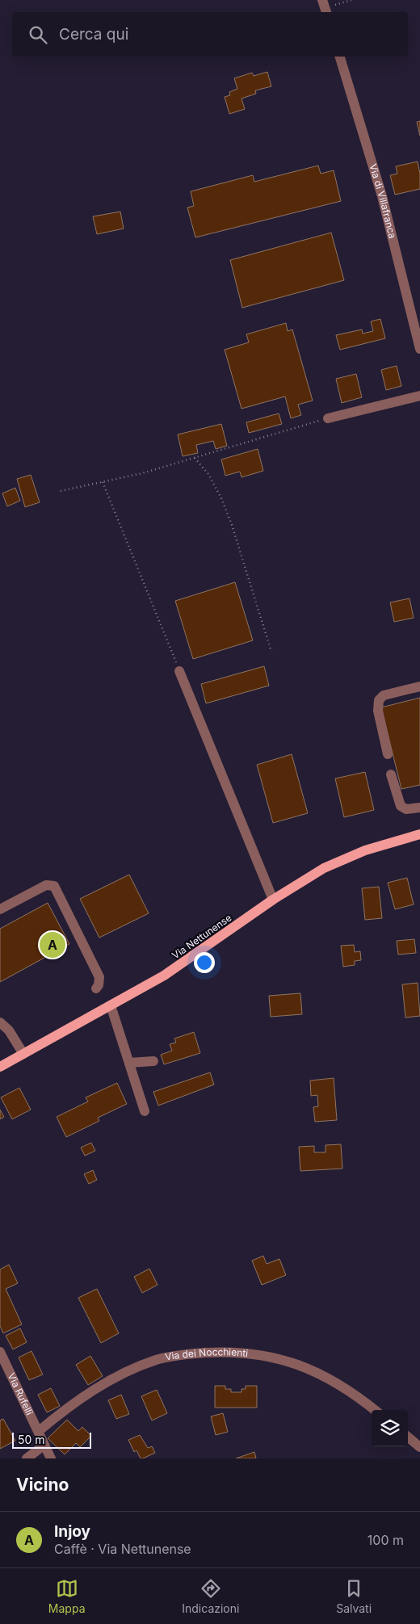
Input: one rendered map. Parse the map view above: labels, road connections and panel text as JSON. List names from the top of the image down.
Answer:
{
  "streets": {
    "main road": ["Via Nettunense"],
    "street": ["Via di Villafranca", "Via dei Nocchienti", "Via Rufelli"]
  },
  "crossings": [
    ["Via dei Nocchienti", "Via Rufelli"]
  ],
  "scale_bar": "50 m",
  "page": {
    "search": "Cerca qui",
    "pins": "A",
    "scale": "50 m",
    "heading": "Vicino",
    "list": [
      {
        "mark": "A",
        "name": "Injoy",
        "note": "Caffè · Via Nettunense",
        "value": "100 m"
      }
    ],
    "nav": ["Mappa", "Indicazioni", "Salvati"]
  }
}
